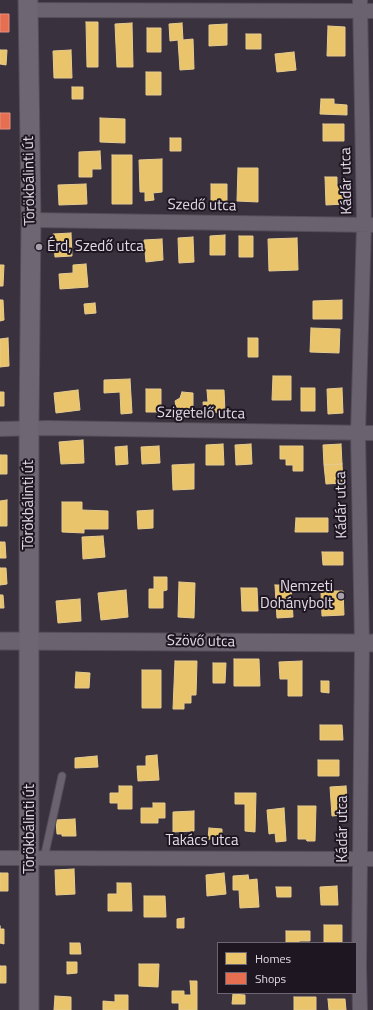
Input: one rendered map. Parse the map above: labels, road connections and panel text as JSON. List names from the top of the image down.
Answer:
{
  "streets": {
    "main road": ["Törökbálinti út"],
    "street": [
      "Kádár utca",
      "Szedő utca",
      "Szigetelő utca",
      "Szövő utca",
      "Takács utca"
    ]
  },
  "crossings": [
    ["Törökbálinti út", "Szedő utca"],
    ["Törökbálinti út", "Szigetelő utca"],
    ["Törökbálinti út", "Szövő utca"],
    ["Törökbálinti út", "Takács utca"],
    ["Kádár utca", "Szedő utca"],
    ["Kádár utca", "Szigetelő utca"],
    ["Kádár utca", "Szövő utca"],
    ["Kádár utca", "Takács utca"]
  ],
  "places": ["Érd, Szedő utca", "Nemzeti Dohánybolt"],
  "legend": ["Homes", "Shops"]
}
